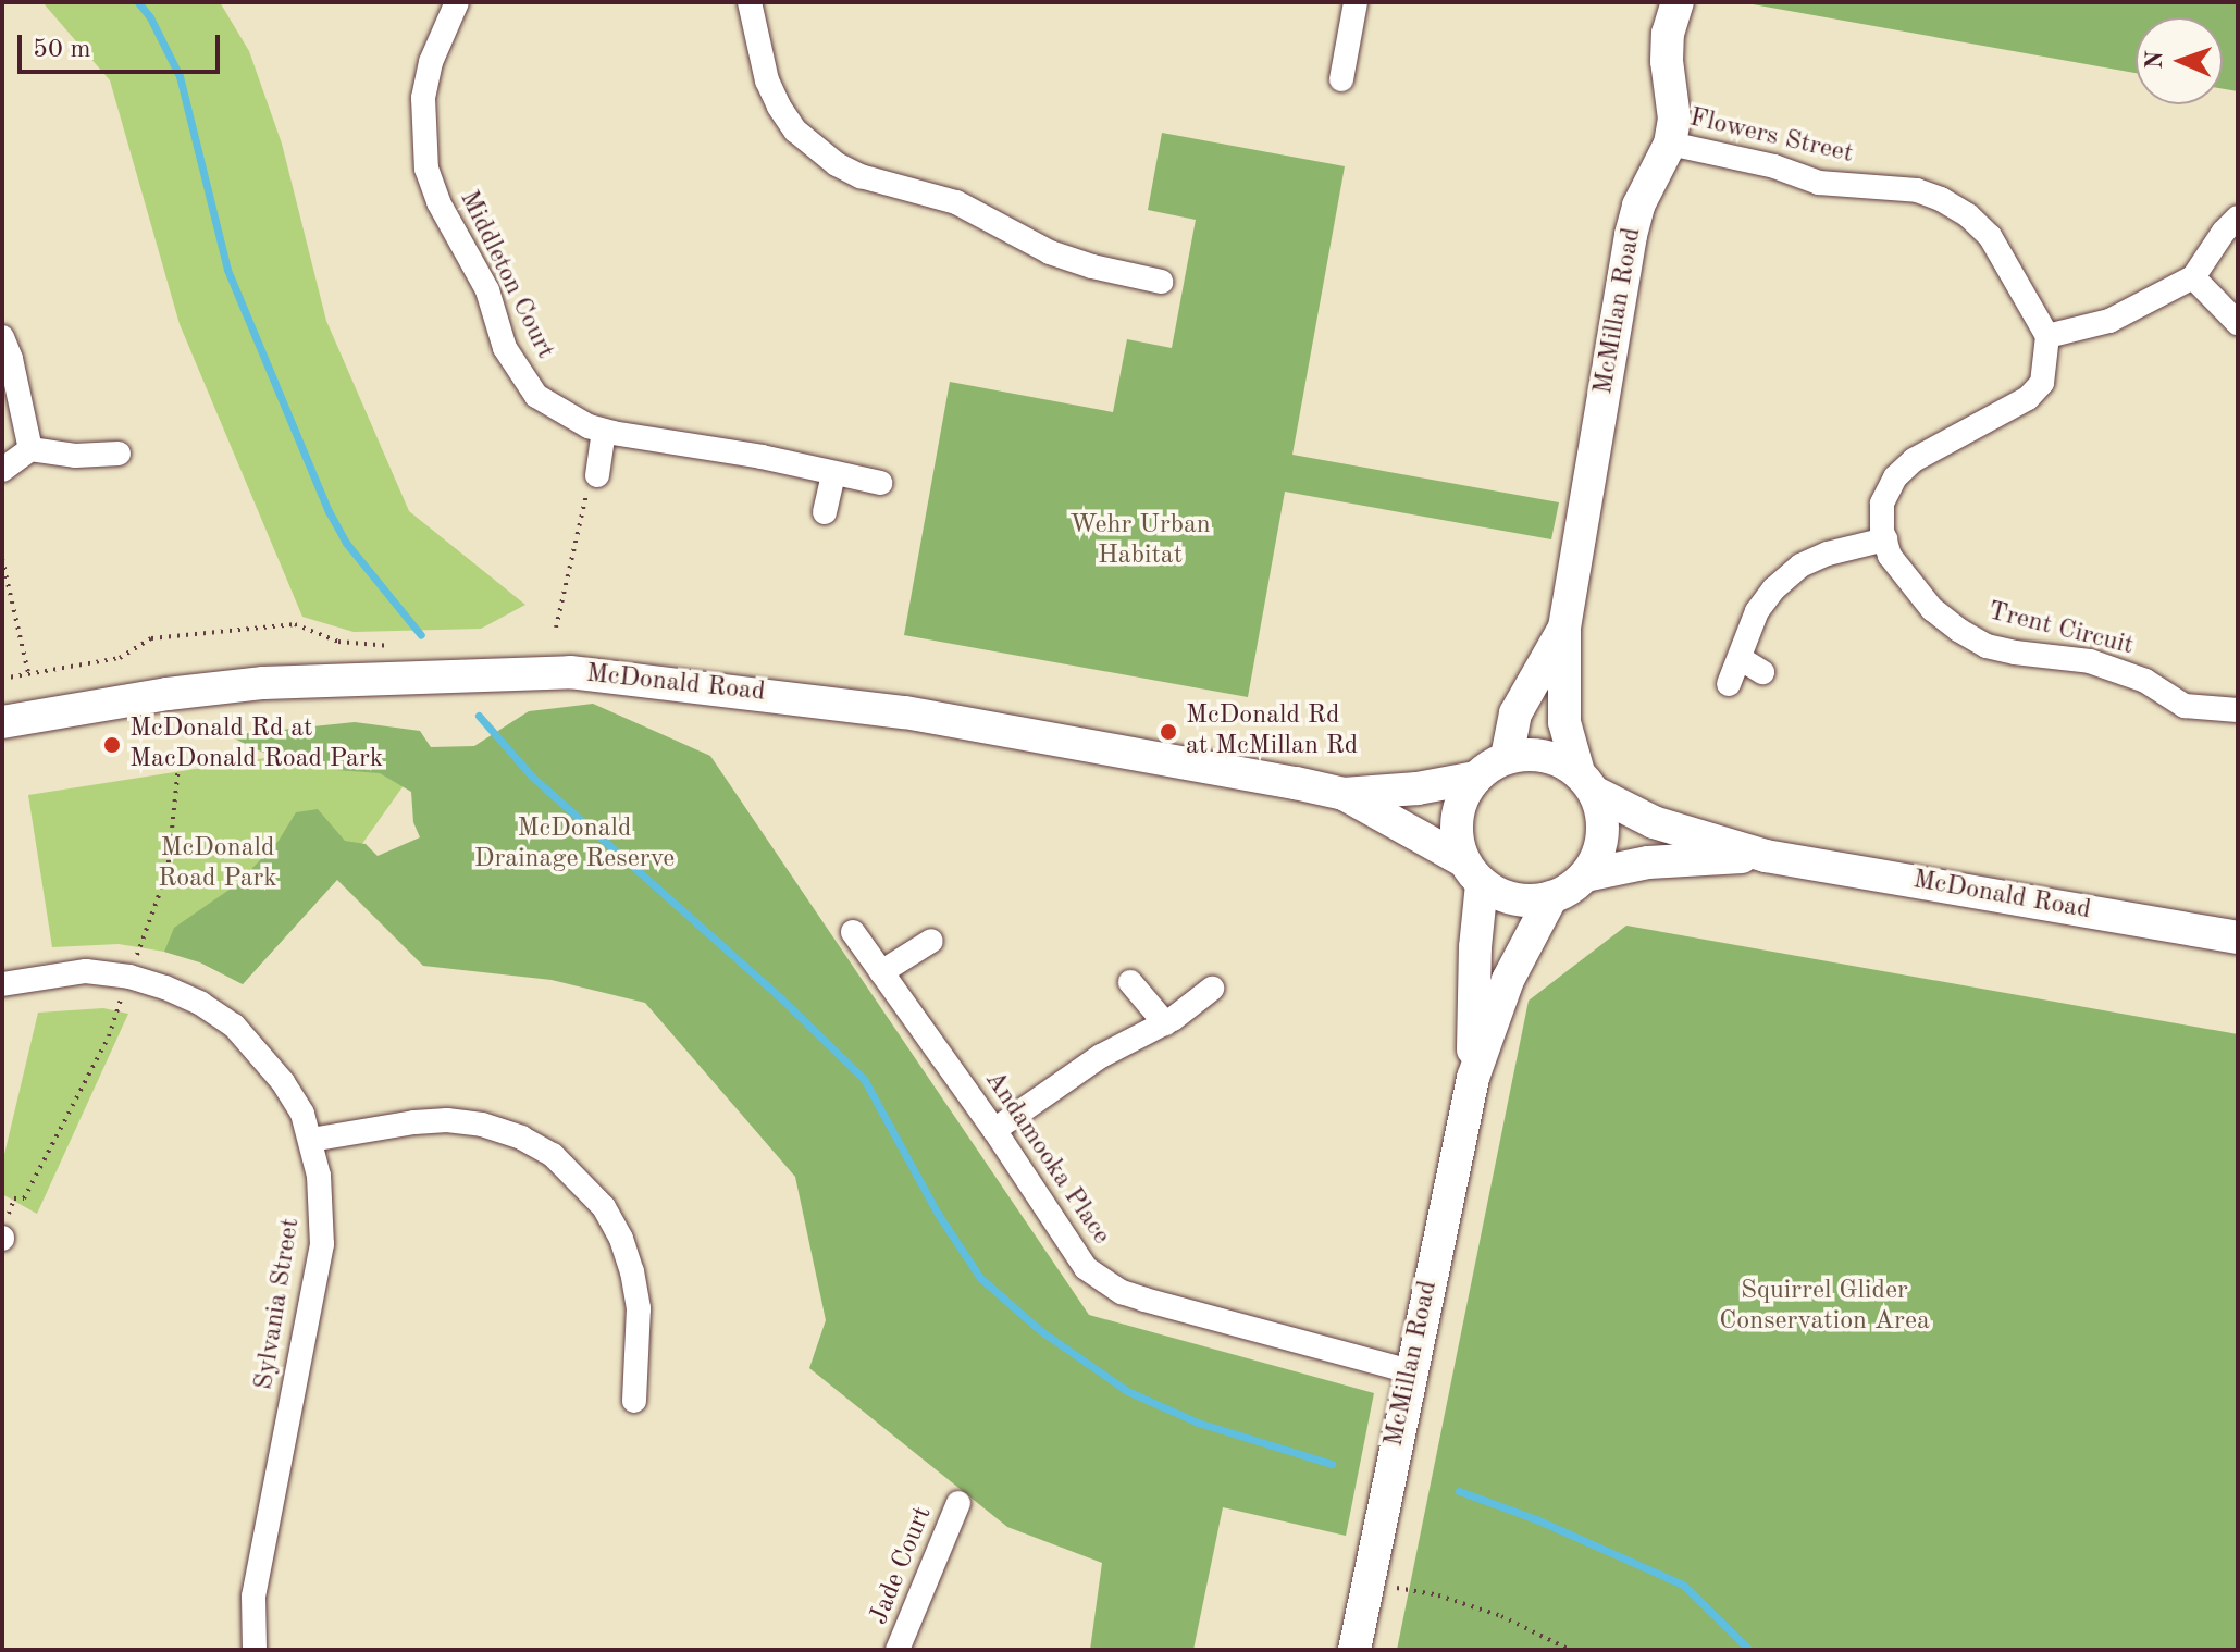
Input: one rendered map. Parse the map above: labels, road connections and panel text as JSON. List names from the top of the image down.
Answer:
{
  "streets": {
    "main road": ["McMillan Road", "McDonald Road"],
    "street": [
      "Flowers Street",
      "Middleton Court",
      "Trent Circuit",
      "Andamooka Place",
      "Sylvania Street",
      "Jade Court"
    ]
  },
  "crossings": [
    ["Flowers Street", "McMillan Road"],
    ["Flowers Street", "Trent Circuit"],
    ["McMillan Road", "McDonald Road"],
    ["McMillan Road", "Andamooka Place"]
  ],
  "parks": [
    "Wehr Urban Habitat",
    "McDonald Drainage Reserve",
    "McDonald Road Park",
    "Squirrel Glider Conservation Area"
  ],
  "places": ["McDonald Rd at McMillan Rd", "McDonald Rd at MacDonald Road Park"],
  "scale_bar": "50 m",
  "north": "left"
}
